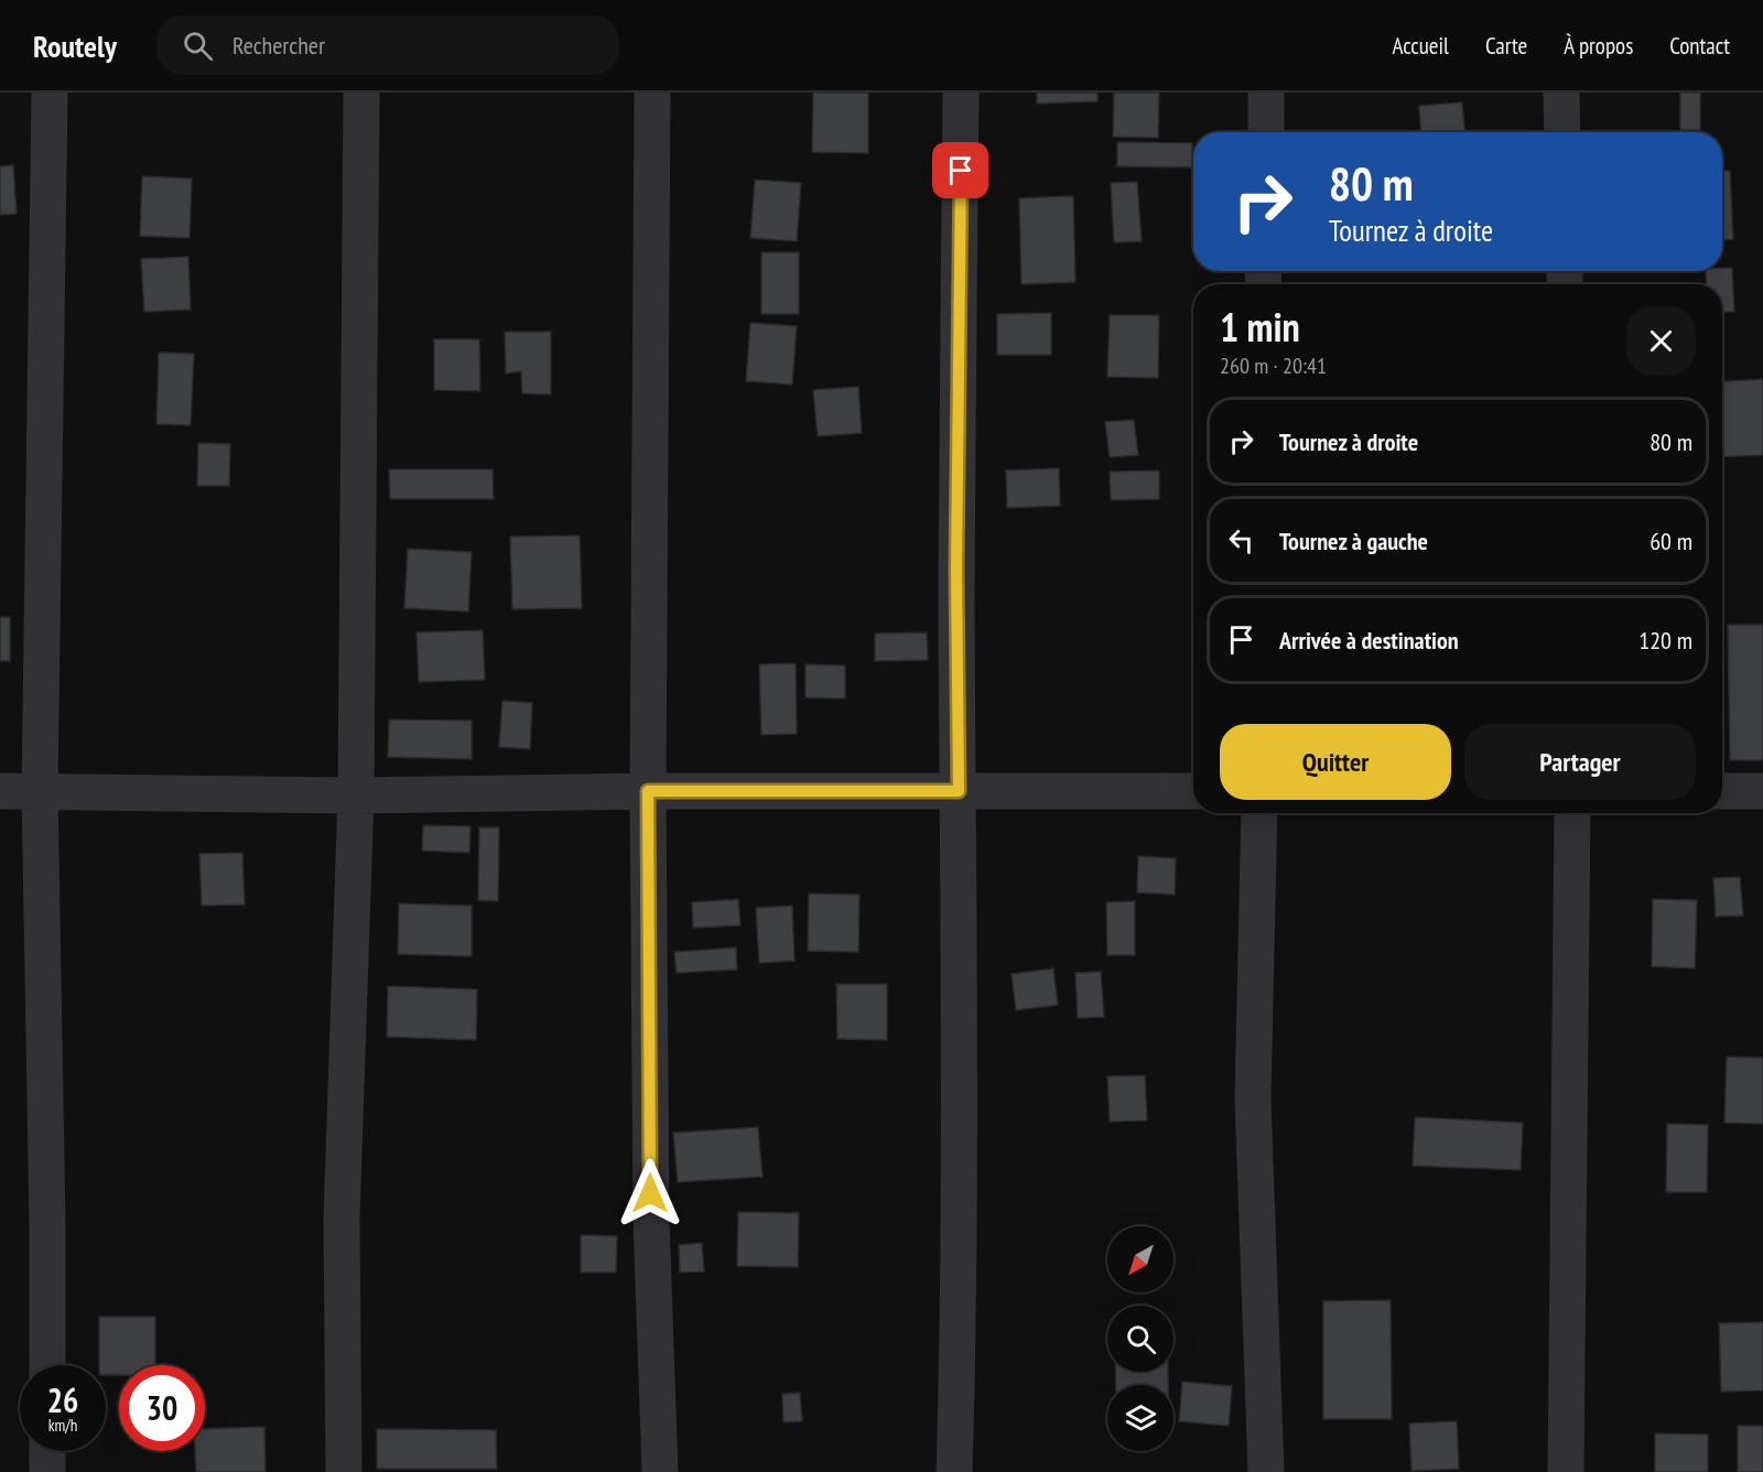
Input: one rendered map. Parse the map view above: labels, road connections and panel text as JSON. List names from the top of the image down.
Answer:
{
  "north": "bottom left",
  "page": {
    "header": "Routely",
    "search": "Rechercher",
    "nav": [
      "Accueil",
      "Carte",
      "À propos",
      "Contact"
    ],
    "turn": ["80 m", "Tournez à droite"],
    "heading": ["1 min", "260 m · 20:41"],
    "list": [
      {
        "name": "Tournez à droite",
        "value": "80 m"
      },
      {
        "name": "Tournez à gauche",
        "value": "60 m"
      },
      {
        "name": "Arrivée à destination",
        "value": "120 m"
      }
    ],
    "buttons": ["Quitter", "Partager"],
    "speed": "26 km/h",
    "limit": "30"
  }
}
